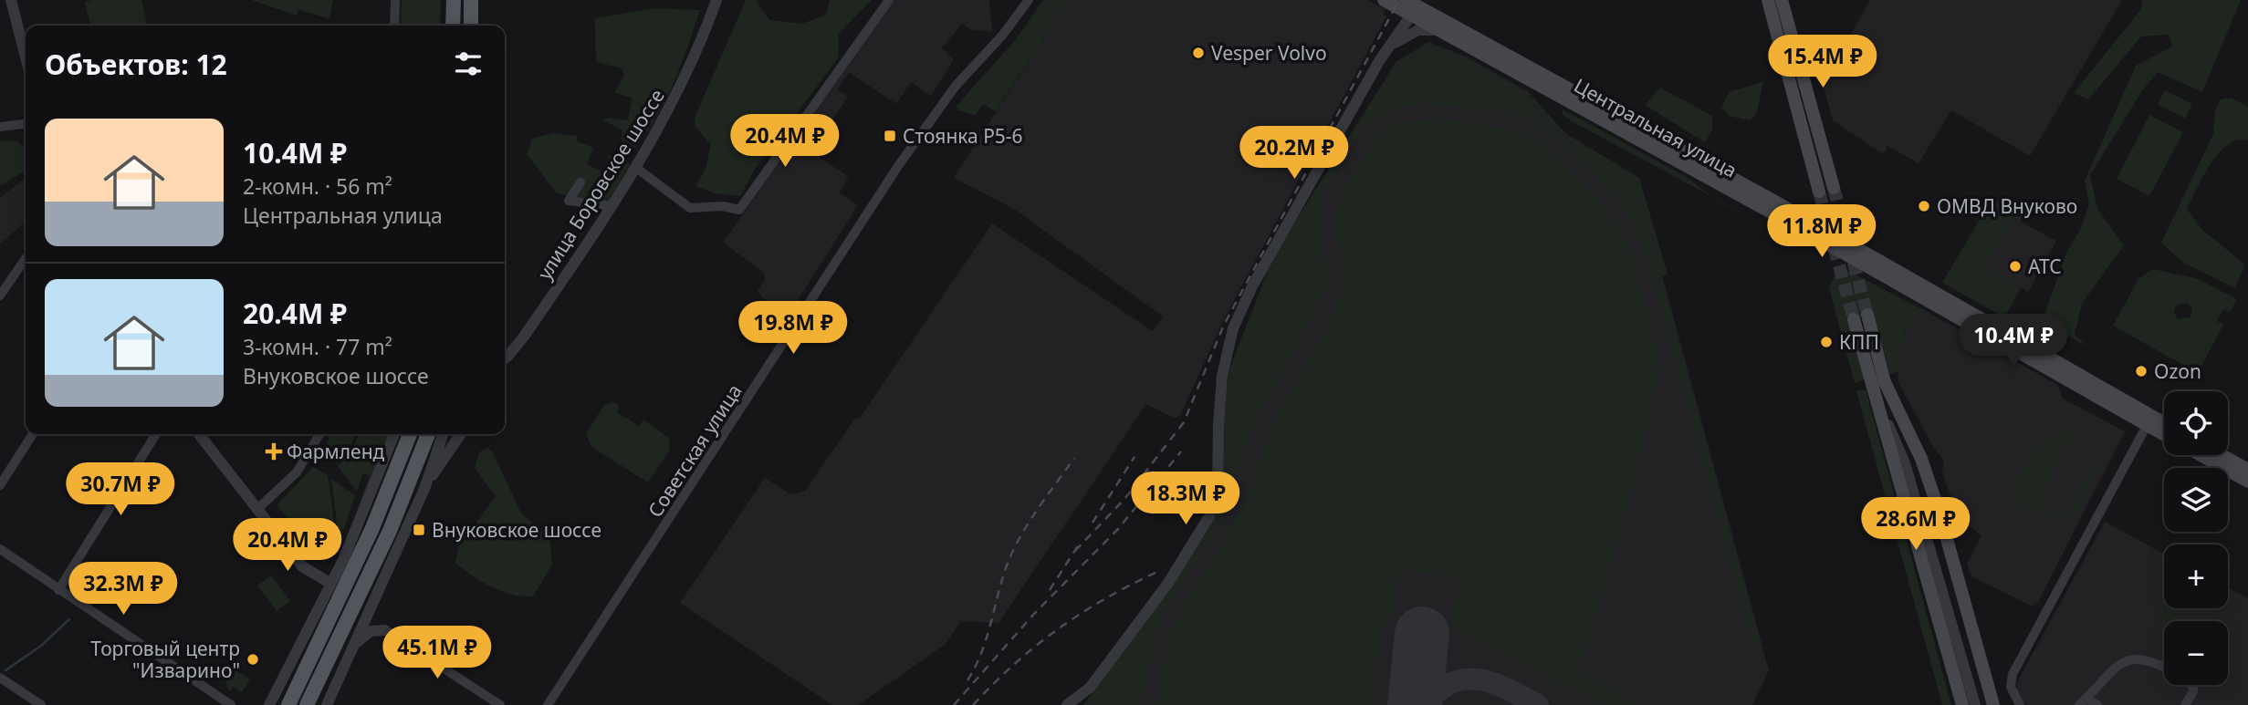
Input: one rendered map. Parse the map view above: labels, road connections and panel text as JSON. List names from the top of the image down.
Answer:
{
  "streets": {
    "main road": ["Центральная улица"],
    "street": ["улица Боровское шоссе", "Советская улица"]
  },
  "places": {
    "other": [
      "Vesper Volvo",
      "ОМВД Внуково",
      "АТС",
      "КПП",
      "Ozon",
      "Торговый центр \"Изварино\""
    ],
    "transit": ["Стоянка Р5-6", "Внуковское шоссе"],
    "health": ["Фармленд"]
  },
  "page": {
    "heading": "Объектов: 12",
    "price": [
      "15.4M ₽",
      "20.4M ₽",
      "20.2M ₽",
      "11.8M ₽",
      "19.8M ₽",
      "10.4M ₽",
      "30.7M ₽",
      "18.3M ₽",
      "28.6M ₽",
      "20.4M ₽",
      "32.3M ₽",
      "45.1M ₽"
    ],
    "list": [
      {
        "name": "10.4M ₽",
        "note": "2-комн. · 56 m² · Центральная улица"
      },
      {
        "name": "20.4M ₽",
        "note": "3-комн. · 77 m² · Внуковское шоссе"
      }
    ],
    "map_buttons": ["+", "−"]
  }
}
